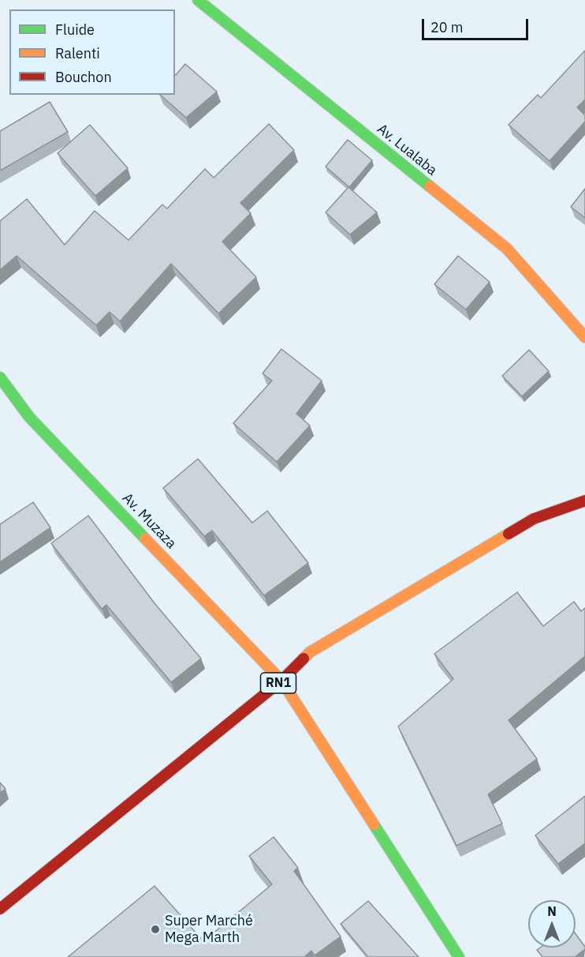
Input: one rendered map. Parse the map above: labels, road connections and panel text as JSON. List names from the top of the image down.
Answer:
{
  "streets": {
    "main road": ["Av. Lualaba", "Av. Muzaza", "RN1"]
  },
  "crossings": [
    ["Av. Muzaza", "RN1"]
  ],
  "places": ["Super Marché Mega Marth"],
  "legend": ["Fluide", "Ralenti", "Bouchon"],
  "scale_bar": "20 m",
  "north": "top"
}
